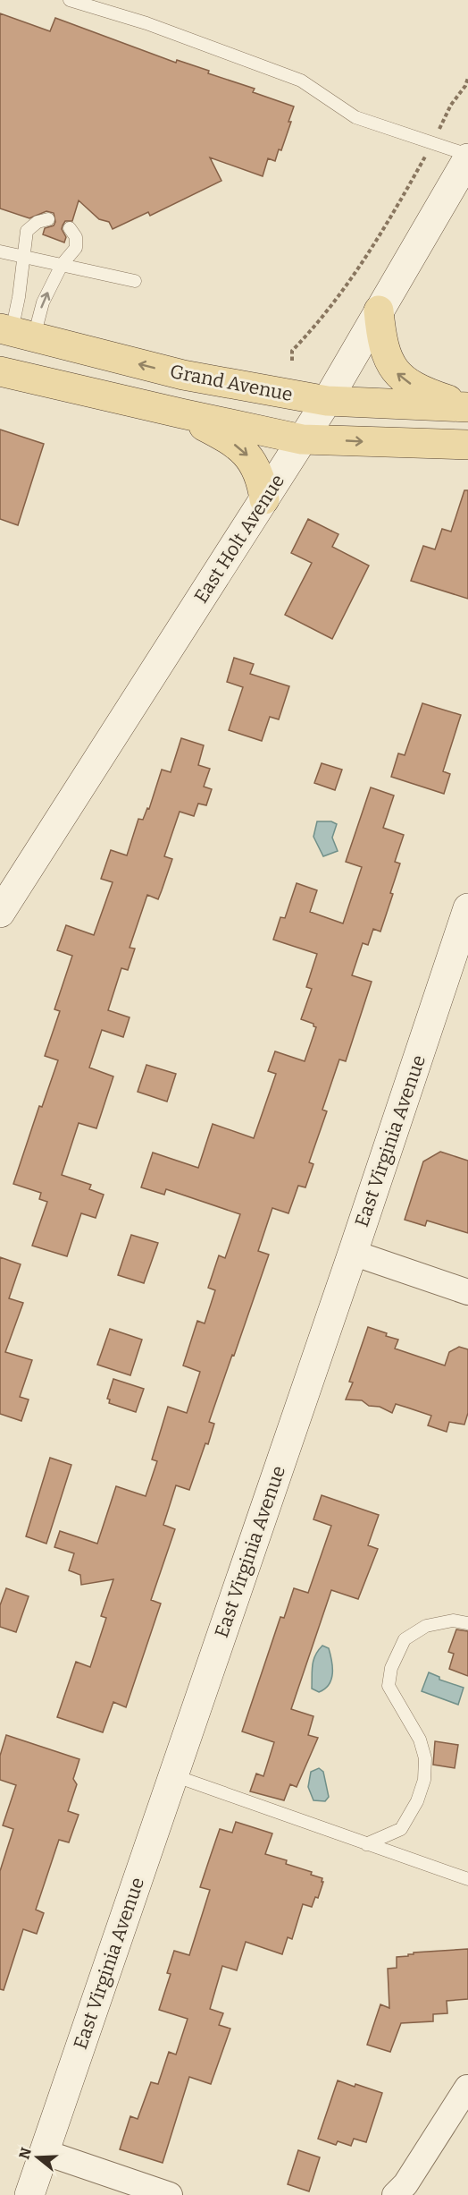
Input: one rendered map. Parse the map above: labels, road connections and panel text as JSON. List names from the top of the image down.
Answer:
{
  "streets": {
    "main road": ["Grand Avenue"],
    "street": ["East Holt Avenue", "East Virginia Avenue"]
  },
  "crossings": [
    ["Grand Avenue", "East Holt Avenue"]
  ],
  "north": "left"
}
